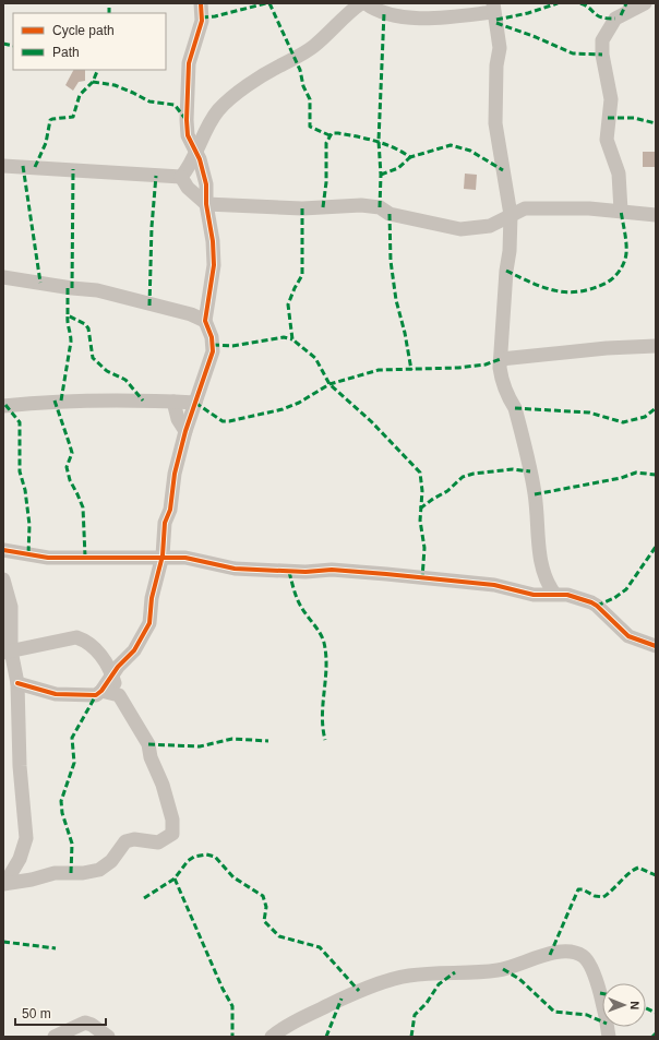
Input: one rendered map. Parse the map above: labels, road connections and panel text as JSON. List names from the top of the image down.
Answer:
{
  "legend": ["Cycle path", "Path"],
  "scale_bar": "50 m",
  "north": "right"
}
